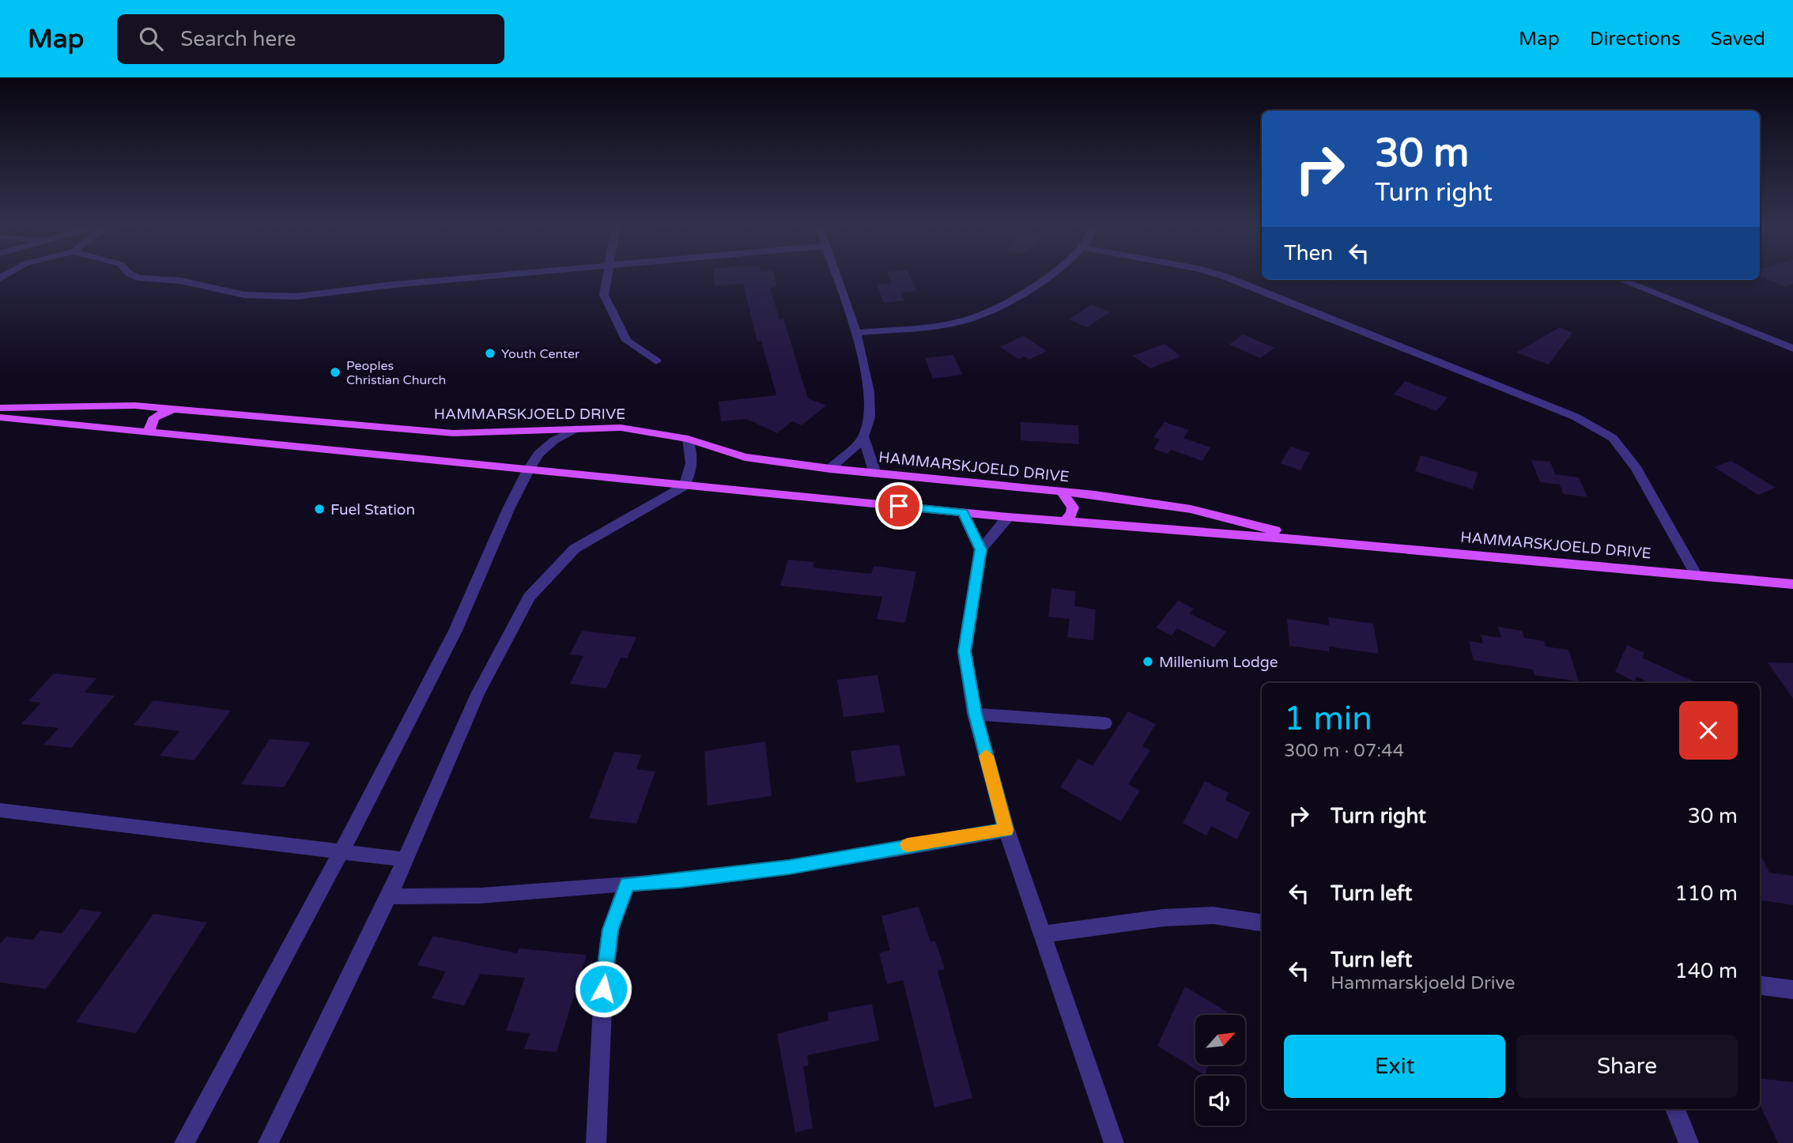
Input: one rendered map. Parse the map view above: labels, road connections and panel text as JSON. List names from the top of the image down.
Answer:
{
  "streets": {
    "main road": ["HAMMARSKJOELD DRIVE"]
  },
  "places": [
    "Youth Center",
    "Peoples Christian Church",
    "Fuel Station",
    "Millenium Lodge"
  ],
  "north": "top right",
  "page": {
    "header": "Map",
    "search": "Search here",
    "nav": ["Map", "Directions", "Saved"],
    "turn": ["30 m", "Turn right"],
    "then": "Then",
    "heading": ["1 min", "300 m · 07:44"],
    "list": [
      {
        "name": "Turn right",
        "value": "30 m"
      },
      {
        "name": "Turn left",
        "value": "110 m"
      },
      {
        "name": "Turn left",
        "note": "Hammarskjoeld Drive",
        "value": "140 m"
      }
    ],
    "buttons": ["Exit", "Share"]
  }
}
